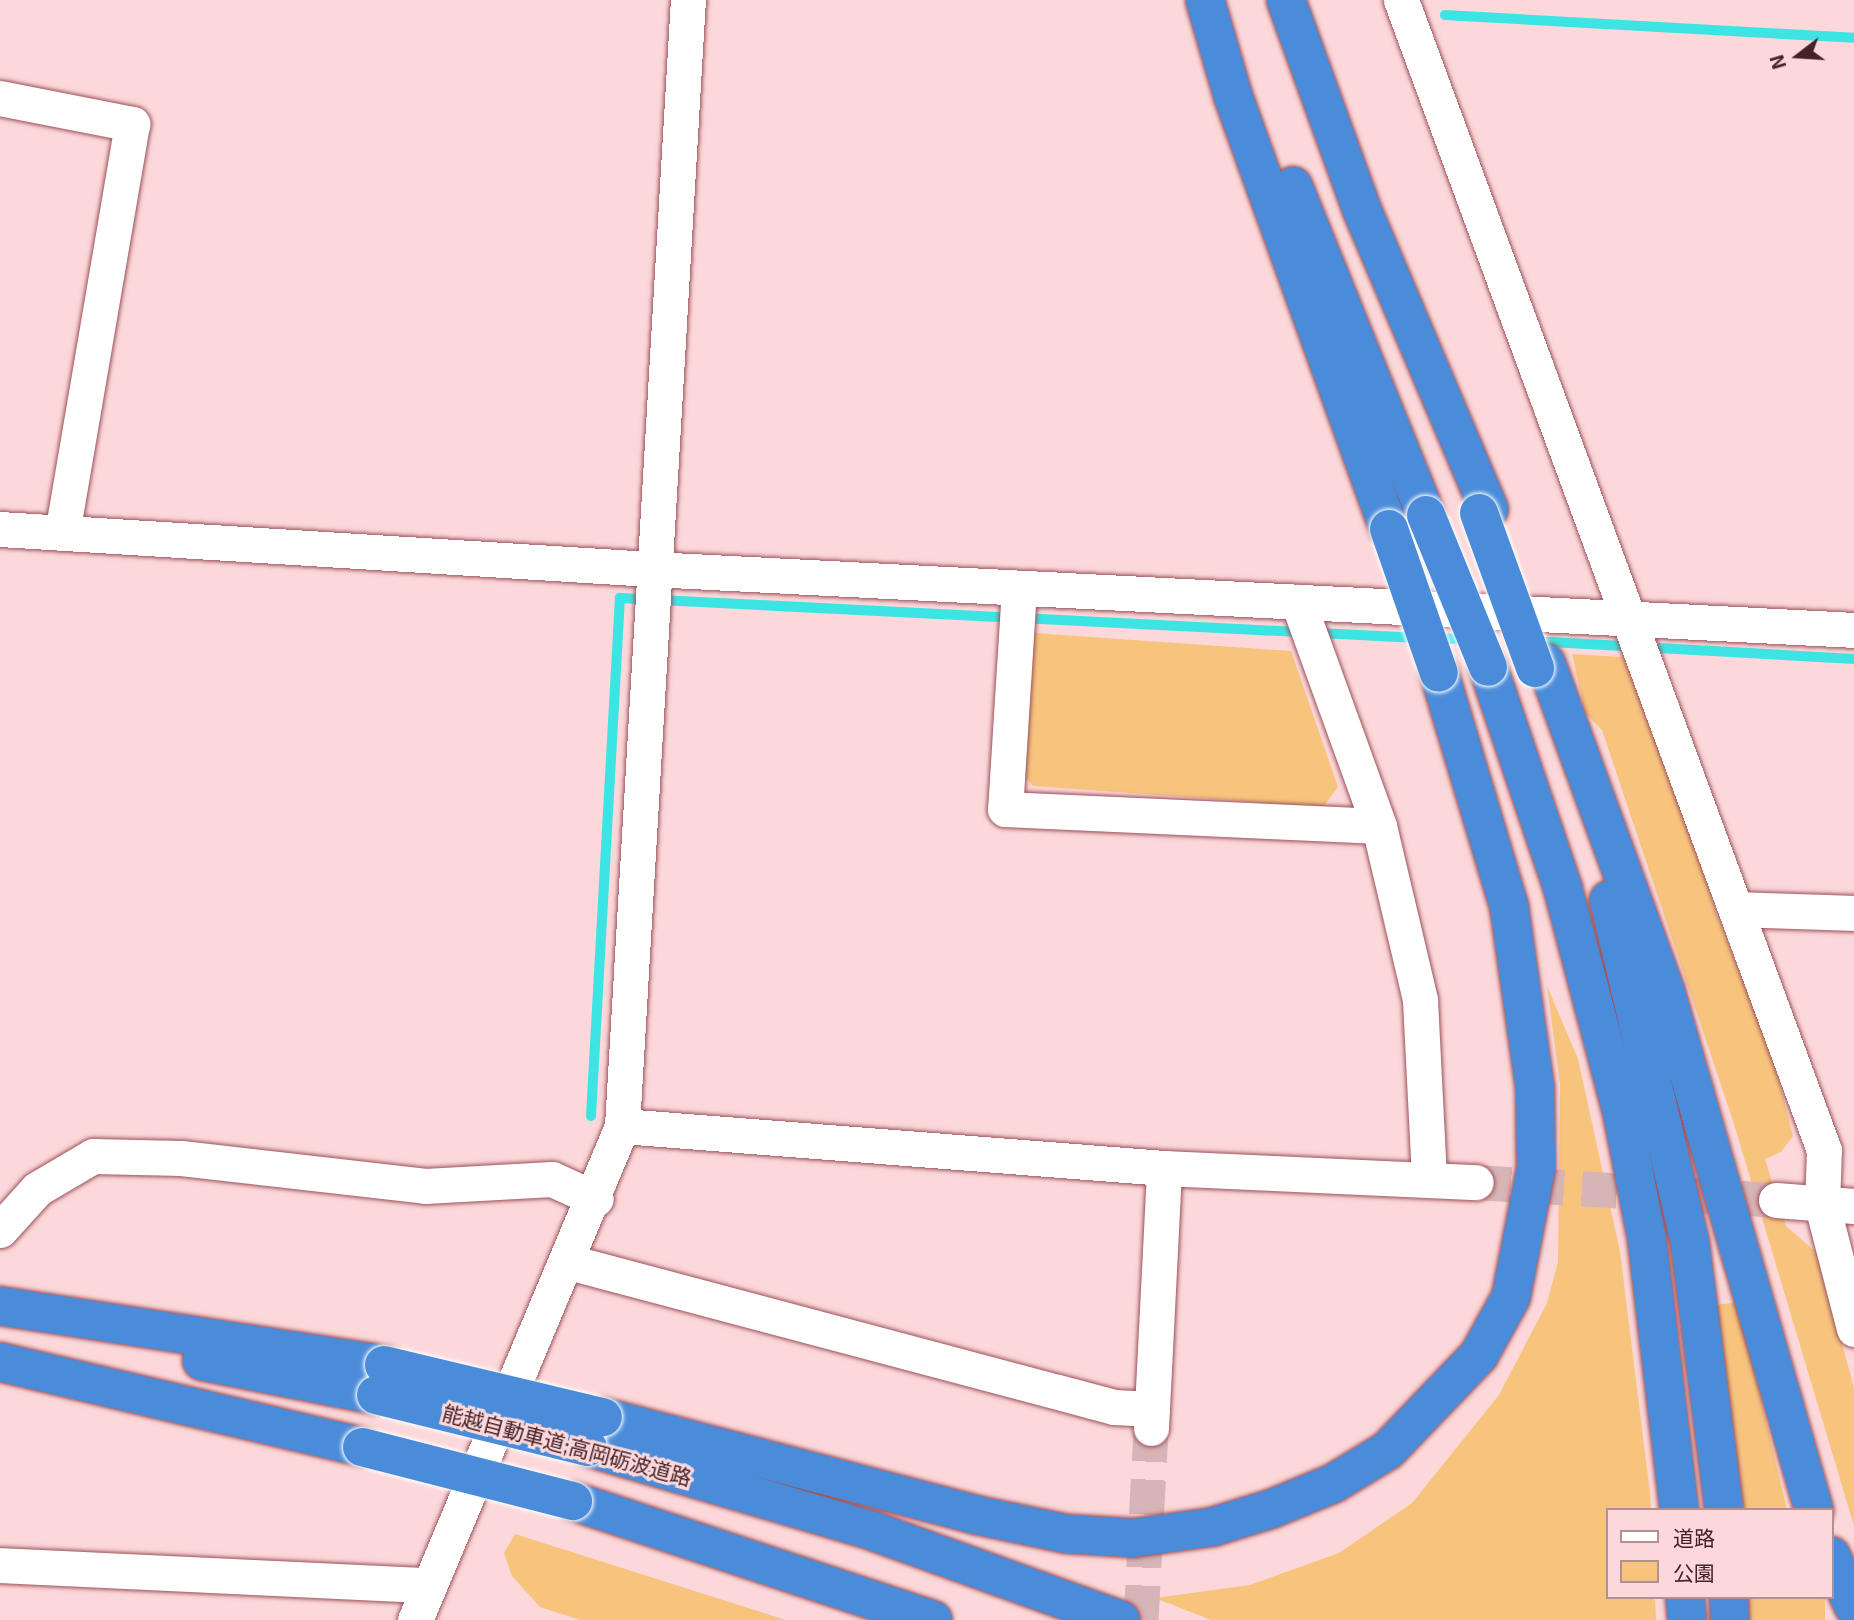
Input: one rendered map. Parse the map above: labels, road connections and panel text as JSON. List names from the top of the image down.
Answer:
{
  "streets": {
    "highway": ["能越自動車道;高岡砺波道路"]
  },
  "legend": ["道路", "公園"],
  "north": "left"
}
